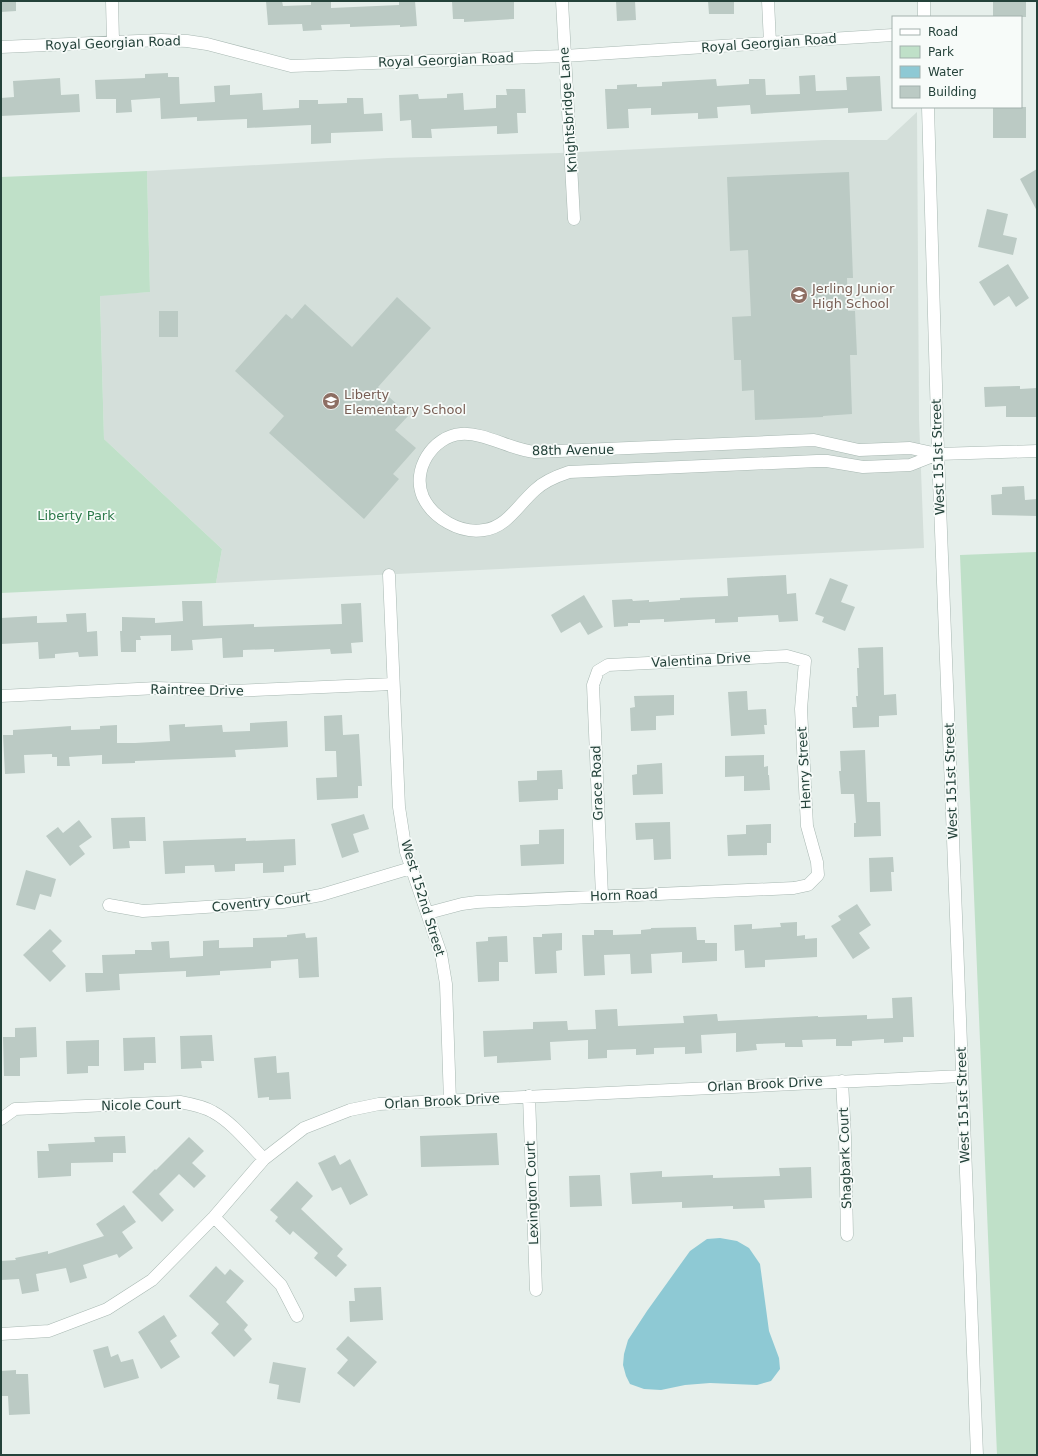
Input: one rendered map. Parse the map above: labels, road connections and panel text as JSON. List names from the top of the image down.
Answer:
{
  "streets": {
    "street": [
      "Royal Georgian Road",
      "Knightsbridge Lane",
      "88th Avenue",
      "West 151st Street",
      "Valentina Drive",
      "Raintree Drive",
      "Henry Street",
      "Grace Road",
      "Horn Road",
      "West 152nd Street",
      "Coventry Court",
      "Orlan Brook Drive",
      "Nicole Court",
      "Shagbark Court",
      "Lexington Court"
    ]
  },
  "crossings": [
    ["Royal Georgian Road", "Knightsbridge Lane"],
    ["88th Avenue", "West 151st Street"],
    ["West 151st Street", "Orlan Brook Drive"],
    ["Valentina Drive", "Henry Street"],
    ["Valentina Drive", "Grace Road"],
    ["Raintree Drive", "West 152nd Street"],
    ["Henry Street", "Horn Road"],
    ["Grace Road", "Horn Road"],
    ["Horn Road", "West 152nd Street"],
    ["West 152nd Street", "Coventry Court"],
    ["West 152nd Street", "Orlan Brook Drive"],
    ["Orlan Brook Drive", "Nicole Court"],
    ["Orlan Brook Drive", "Shagbark Court"],
    ["Orlan Brook Drive", "Lexington Court"]
  ],
  "parks": ["Liberty Park"],
  "places": {
    "school or university": ["Jerling Junior High School", "Liberty Elementary School"]
  },
  "legend": [
    "Road",
    "Park",
    "Water",
    "Building"
  ]
}
